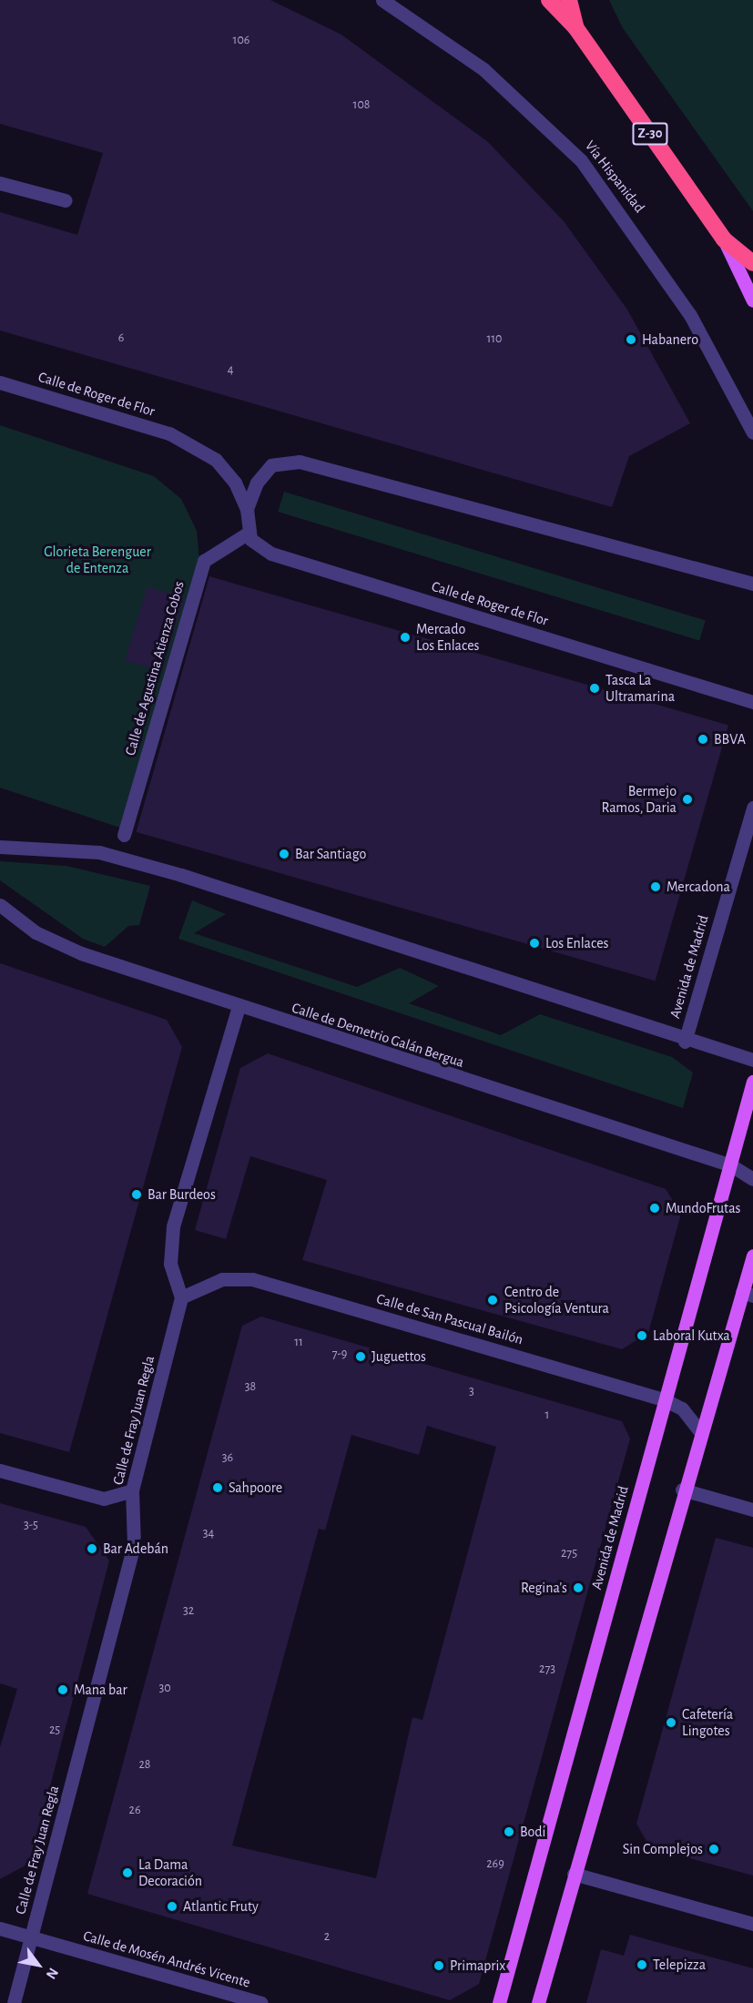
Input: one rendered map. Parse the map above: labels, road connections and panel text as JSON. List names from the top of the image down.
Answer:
{
  "streets": {
    "highway": ["Z-30"],
    "main road": ["Avenida de Madrid"],
    "street": [
      "Vía Hispanidad",
      "Calle de Roger de Flor",
      "Calle de Agustina Atienza Cobos",
      "Calle de Demetrio Galán Bergua",
      "Calle de San Pascual Bailón",
      "Calle de Fray Juan Regla",
      "Calle de Mosén Andrés Vicente"
    ]
  },
  "crossings": [
    ["Calle de Roger de Flor", "Calle de Agustina Atienza Cobos"],
    ["Avenida de Madrid", "Calle de Demetrio Galán Bergua"],
    ["Avenida de Madrid", "Calle de San Pascual Bailón"],
    ["Calle de San Pascual Bailón", "Calle de Fray Juan Regla"],
    ["Calle de Fray Juan Regla", "Calle de Mosén Andrés Vicente"]
  ],
  "parks": ["Glorieta Berenguer de Entenza"],
  "places": [
    "Habanero",
    "Mercado Los Enlaces",
    "Tasca La Ultramarina",
    "BBVA",
    "Bermejo Ramos, Daria",
    "Bar Santiago",
    "Mercadona",
    "Los Enlaces",
    "Bar Burdeos",
    "MundoFrutas",
    "Centro de Psicología Ventura",
    "Laboral Kutxa",
    "Juguettos",
    "Sahpoore",
    "Bar Adebán",
    "Regina's",
    "Mana bar",
    "Cafetería Lingotes",
    "Bodi",
    "Sin Complejos",
    "La Dama Decoración",
    "Atlantic Fruty",
    "Telepizza",
    "Primaprix"
  ],
  "house_numbers": [
    "106",
    "108",
    "6",
    "110",
    "4",
    "11",
    "7-9",
    "38",
    "3",
    "1",
    "36",
    "3-5",
    "34",
    "275",
    "32",
    "273",
    "30",
    "25",
    "28",
    "26",
    "269",
    "2"
  ],
  "north": "bottom right"
}
